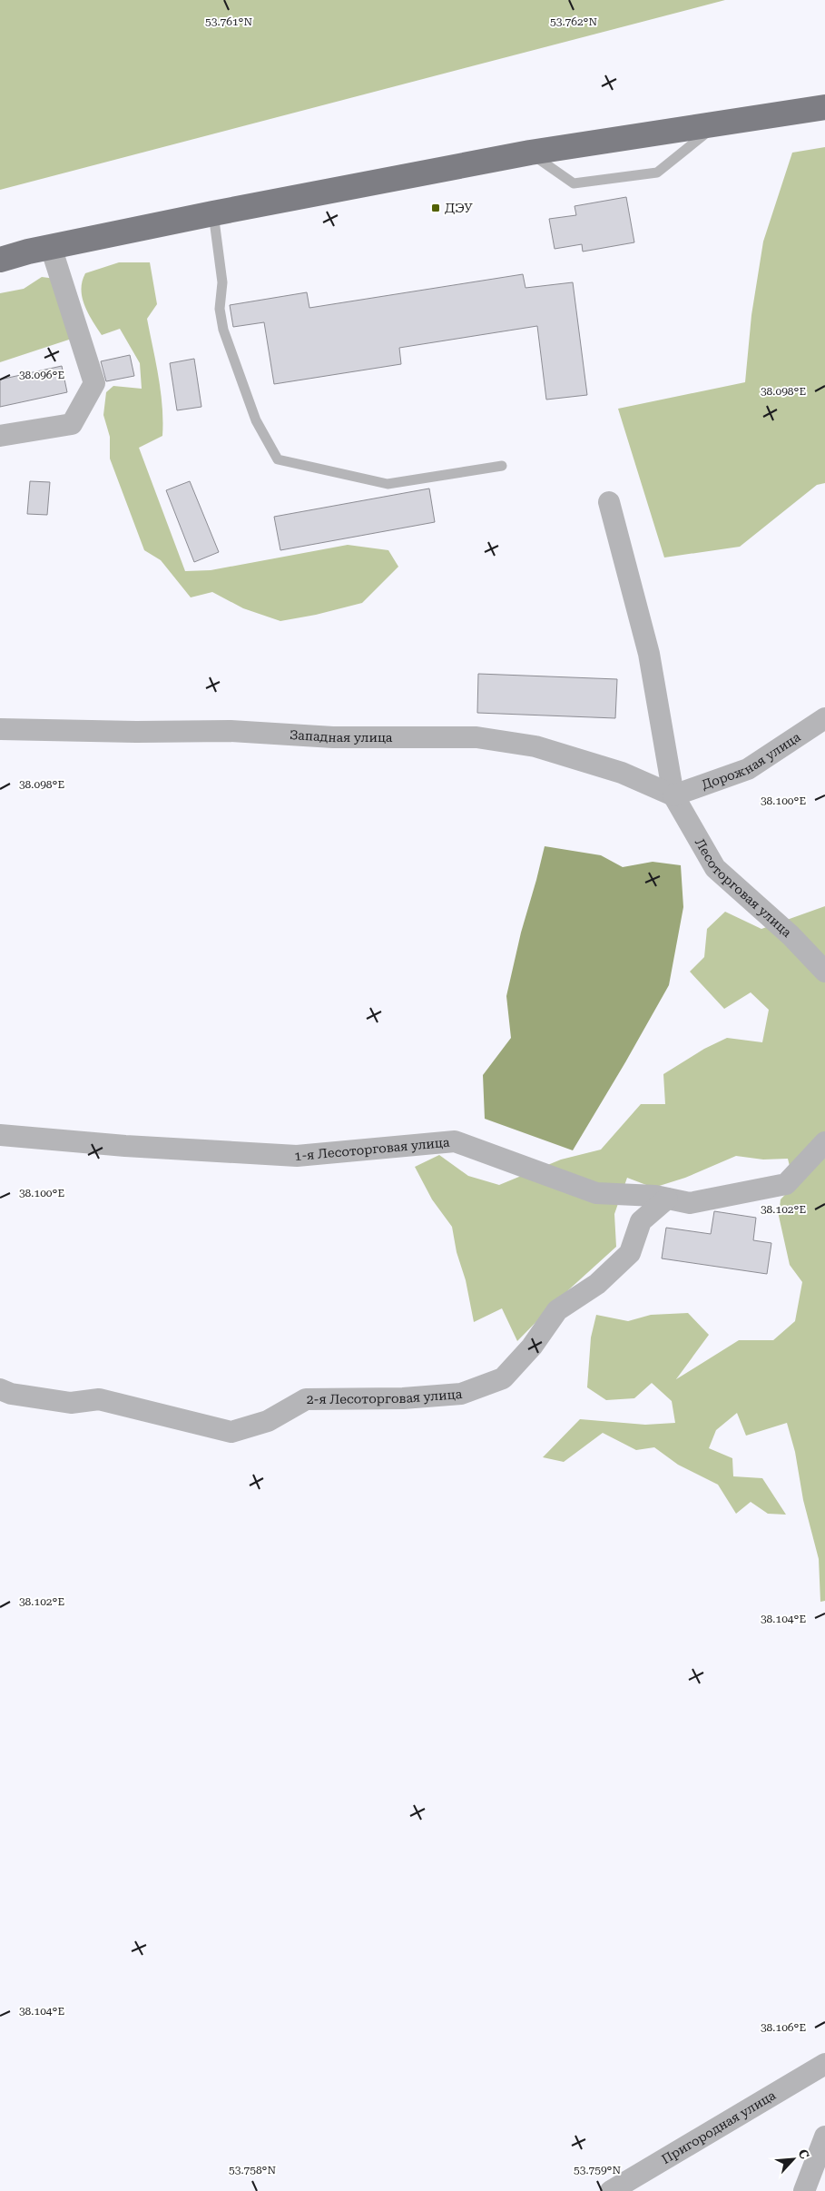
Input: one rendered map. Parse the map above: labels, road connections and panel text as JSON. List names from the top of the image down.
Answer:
{
  "streets": {
    "street": [
      "Западная улица",
      "Дорожная улица",
      "Лесоторговая улица",
      "1-я Лесоторговая улица",
      "2-я Лесоторговая улица",
      "Пригородная улица"
    ]
  },
  "crossings": [
    ["Западная улица", "Дорожная улица"],
    ["Западная улица", "Лесоторговая улица"],
    ["Дорожная улица", "Лесоторговая улица"],
    ["1-я Лесоторговая улица", "2-я Лесоторговая улица"]
  ],
  "places": {
    "transit": ["ДЭУ"]
  },
  "north": "top right",
  "coordinates": [
    "53.761°N",
    "53.762°N",
    "38.096°E",
    "38.098°E",
    "38.100°E",
    "38.102°E",
    "38.104°E",
    "38.106°E",
    "53.758°N",
    "53.759°N"
  ]
}
